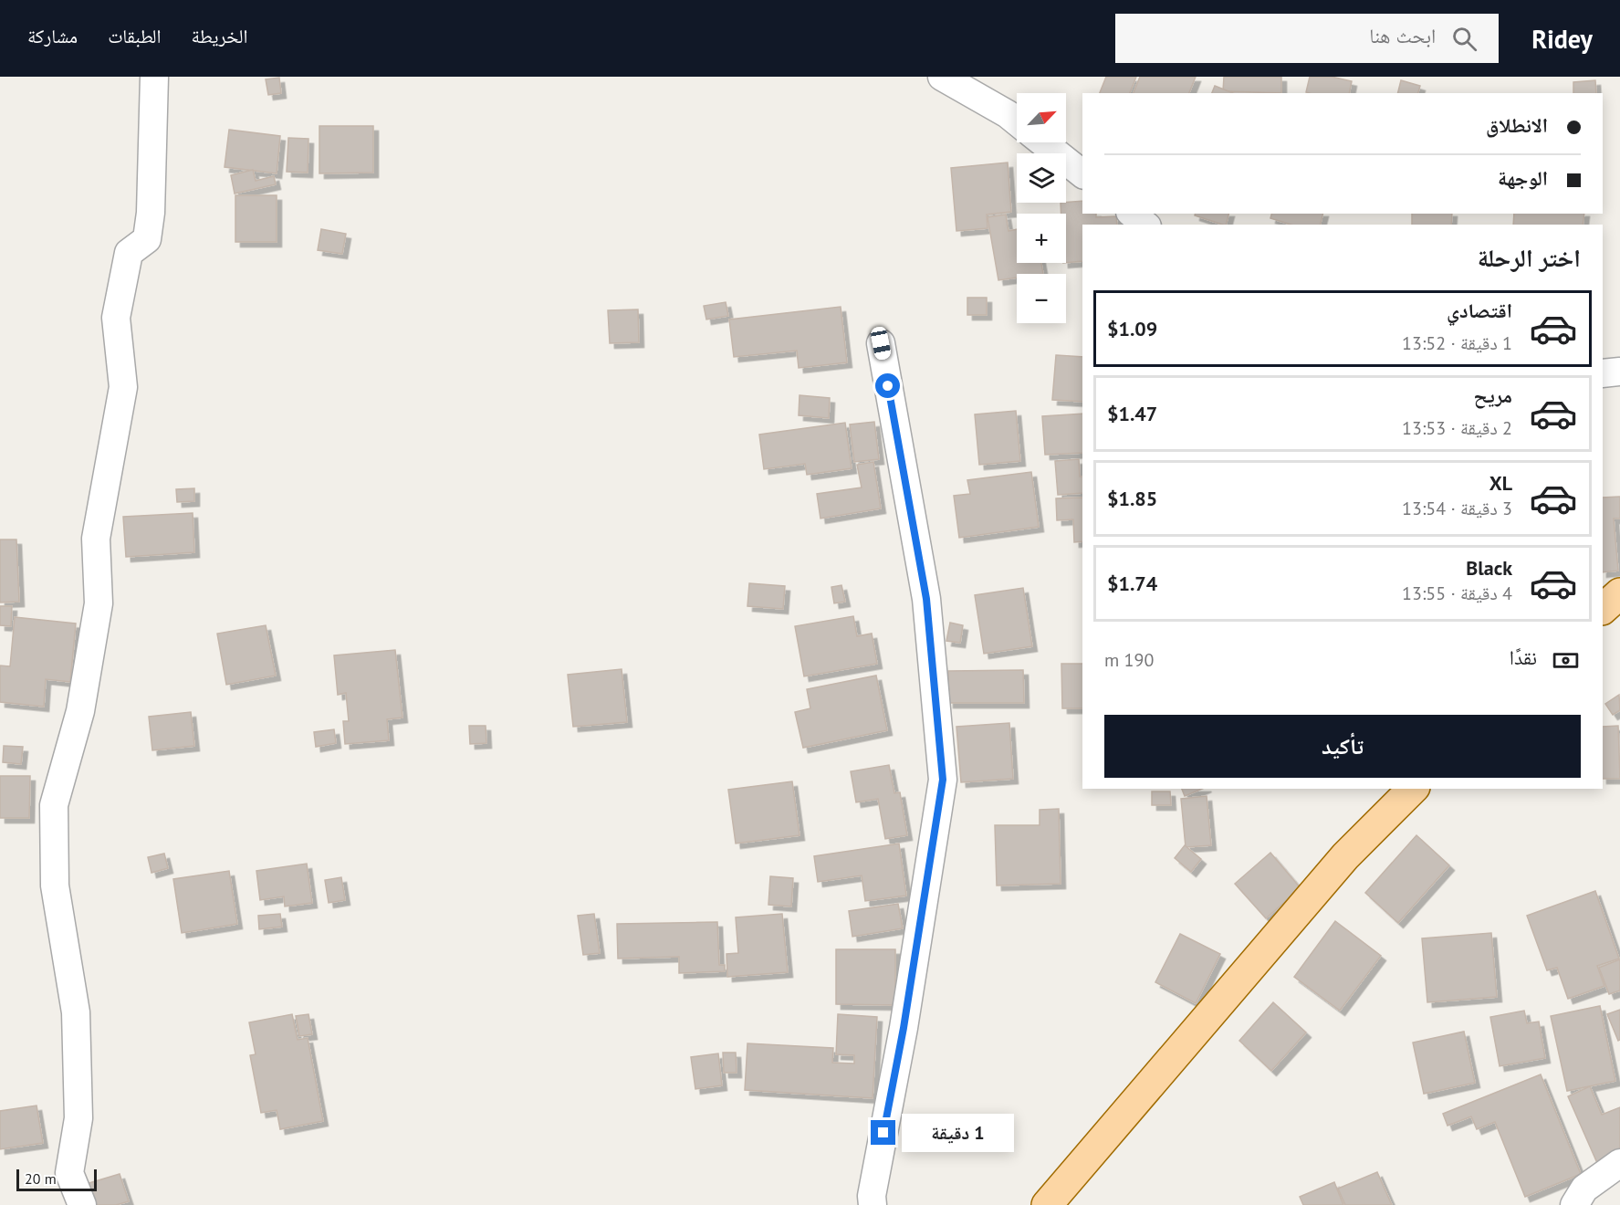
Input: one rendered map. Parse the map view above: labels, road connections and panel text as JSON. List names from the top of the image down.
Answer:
{
  "scale_bar": "20 m",
  "north": "top right",
  "page": {
    "header": "Ridey",
    "search": "ابحث هنا",
    "nav": ["الخريطة", "الطبقات", "مشاركة"],
    "map_buttons": ["+", "−"],
    "banner": ["الانطلاق", "الوجهة"],
    "heading": "اختر الرحلة",
    "list": [
      {
        "name": "اقتصادي",
        "note": "1 دقيقة · 13:52",
        "value": "$1.09"
      },
      {
        "name": "مريح",
        "note": "2 دقيقة · 13:53",
        "value": "$1.47"
      },
      {
        "name": "XL",
        "note": "3 دقيقة · 13:54",
        "value": "$1.85"
      },
      {
        "name": "Black",
        "note": "4 دقيقة · 13:55",
        "value": "$1.74"
      }
    ],
    "pay": ["نقدًا", "190 m"],
    "buttons": "تأكيد",
    "bubble": "1 دقيقة",
    "scale": "20 m"
  }
}
